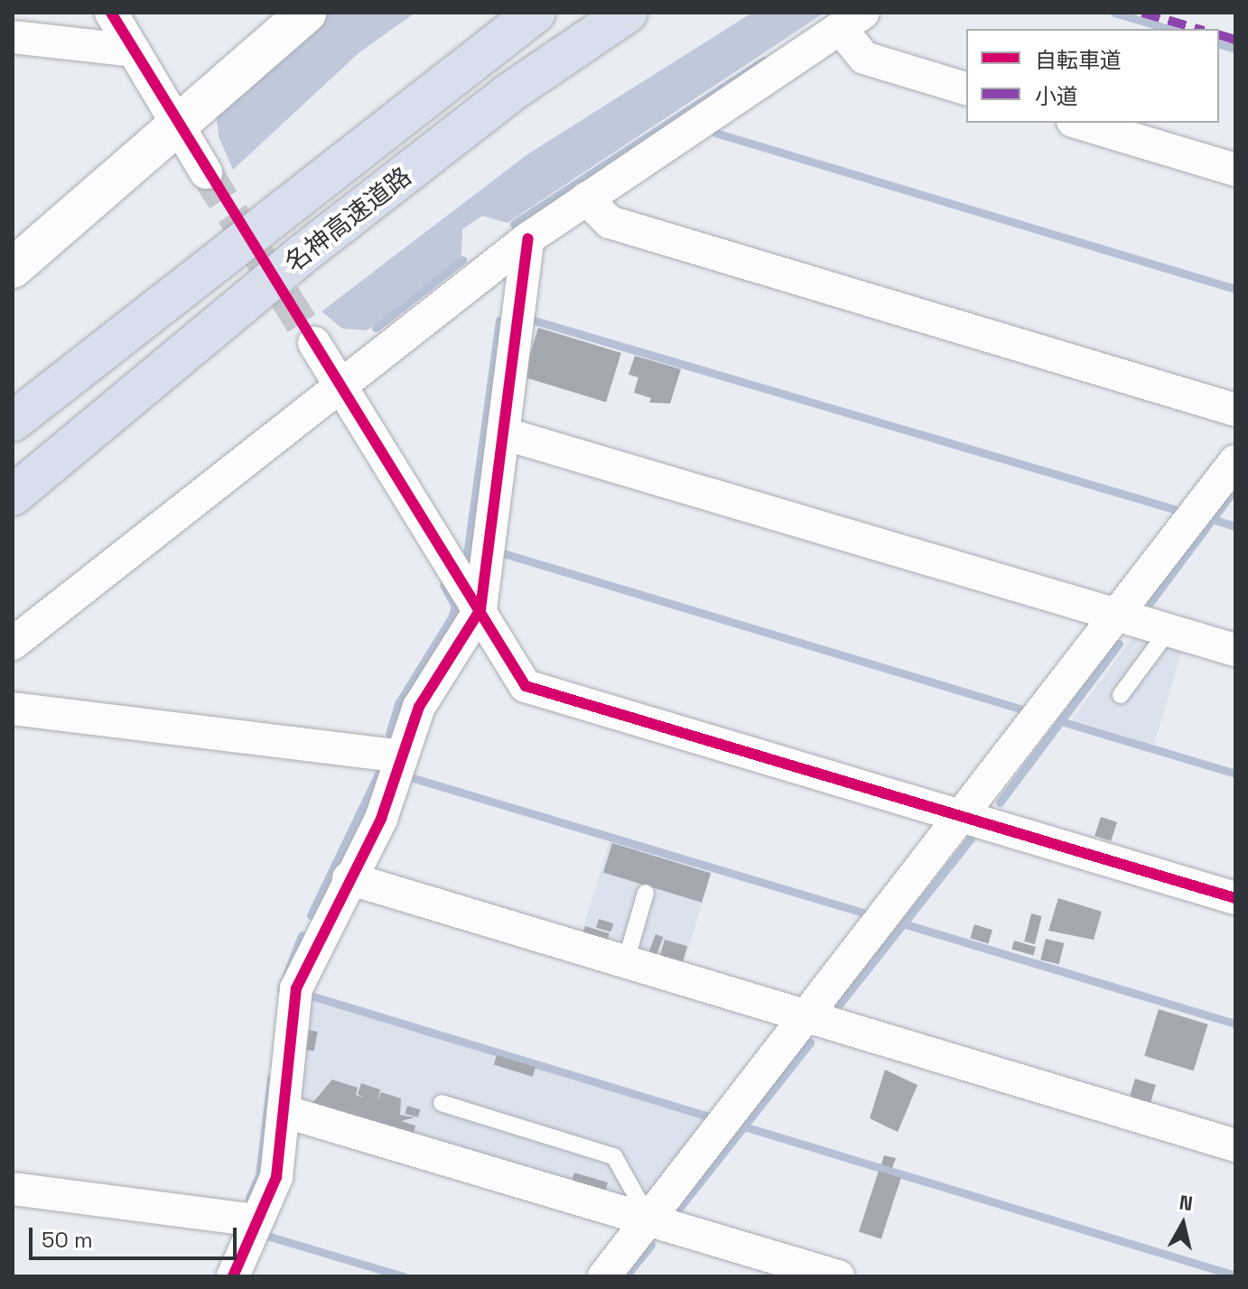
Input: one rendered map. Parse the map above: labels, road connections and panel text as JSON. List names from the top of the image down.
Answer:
{
  "streets": {
    "highway": ["名神高速道路"]
  },
  "legend": ["自転車道", "小道"],
  "scale_bar": "50 m",
  "north": "top"
}
